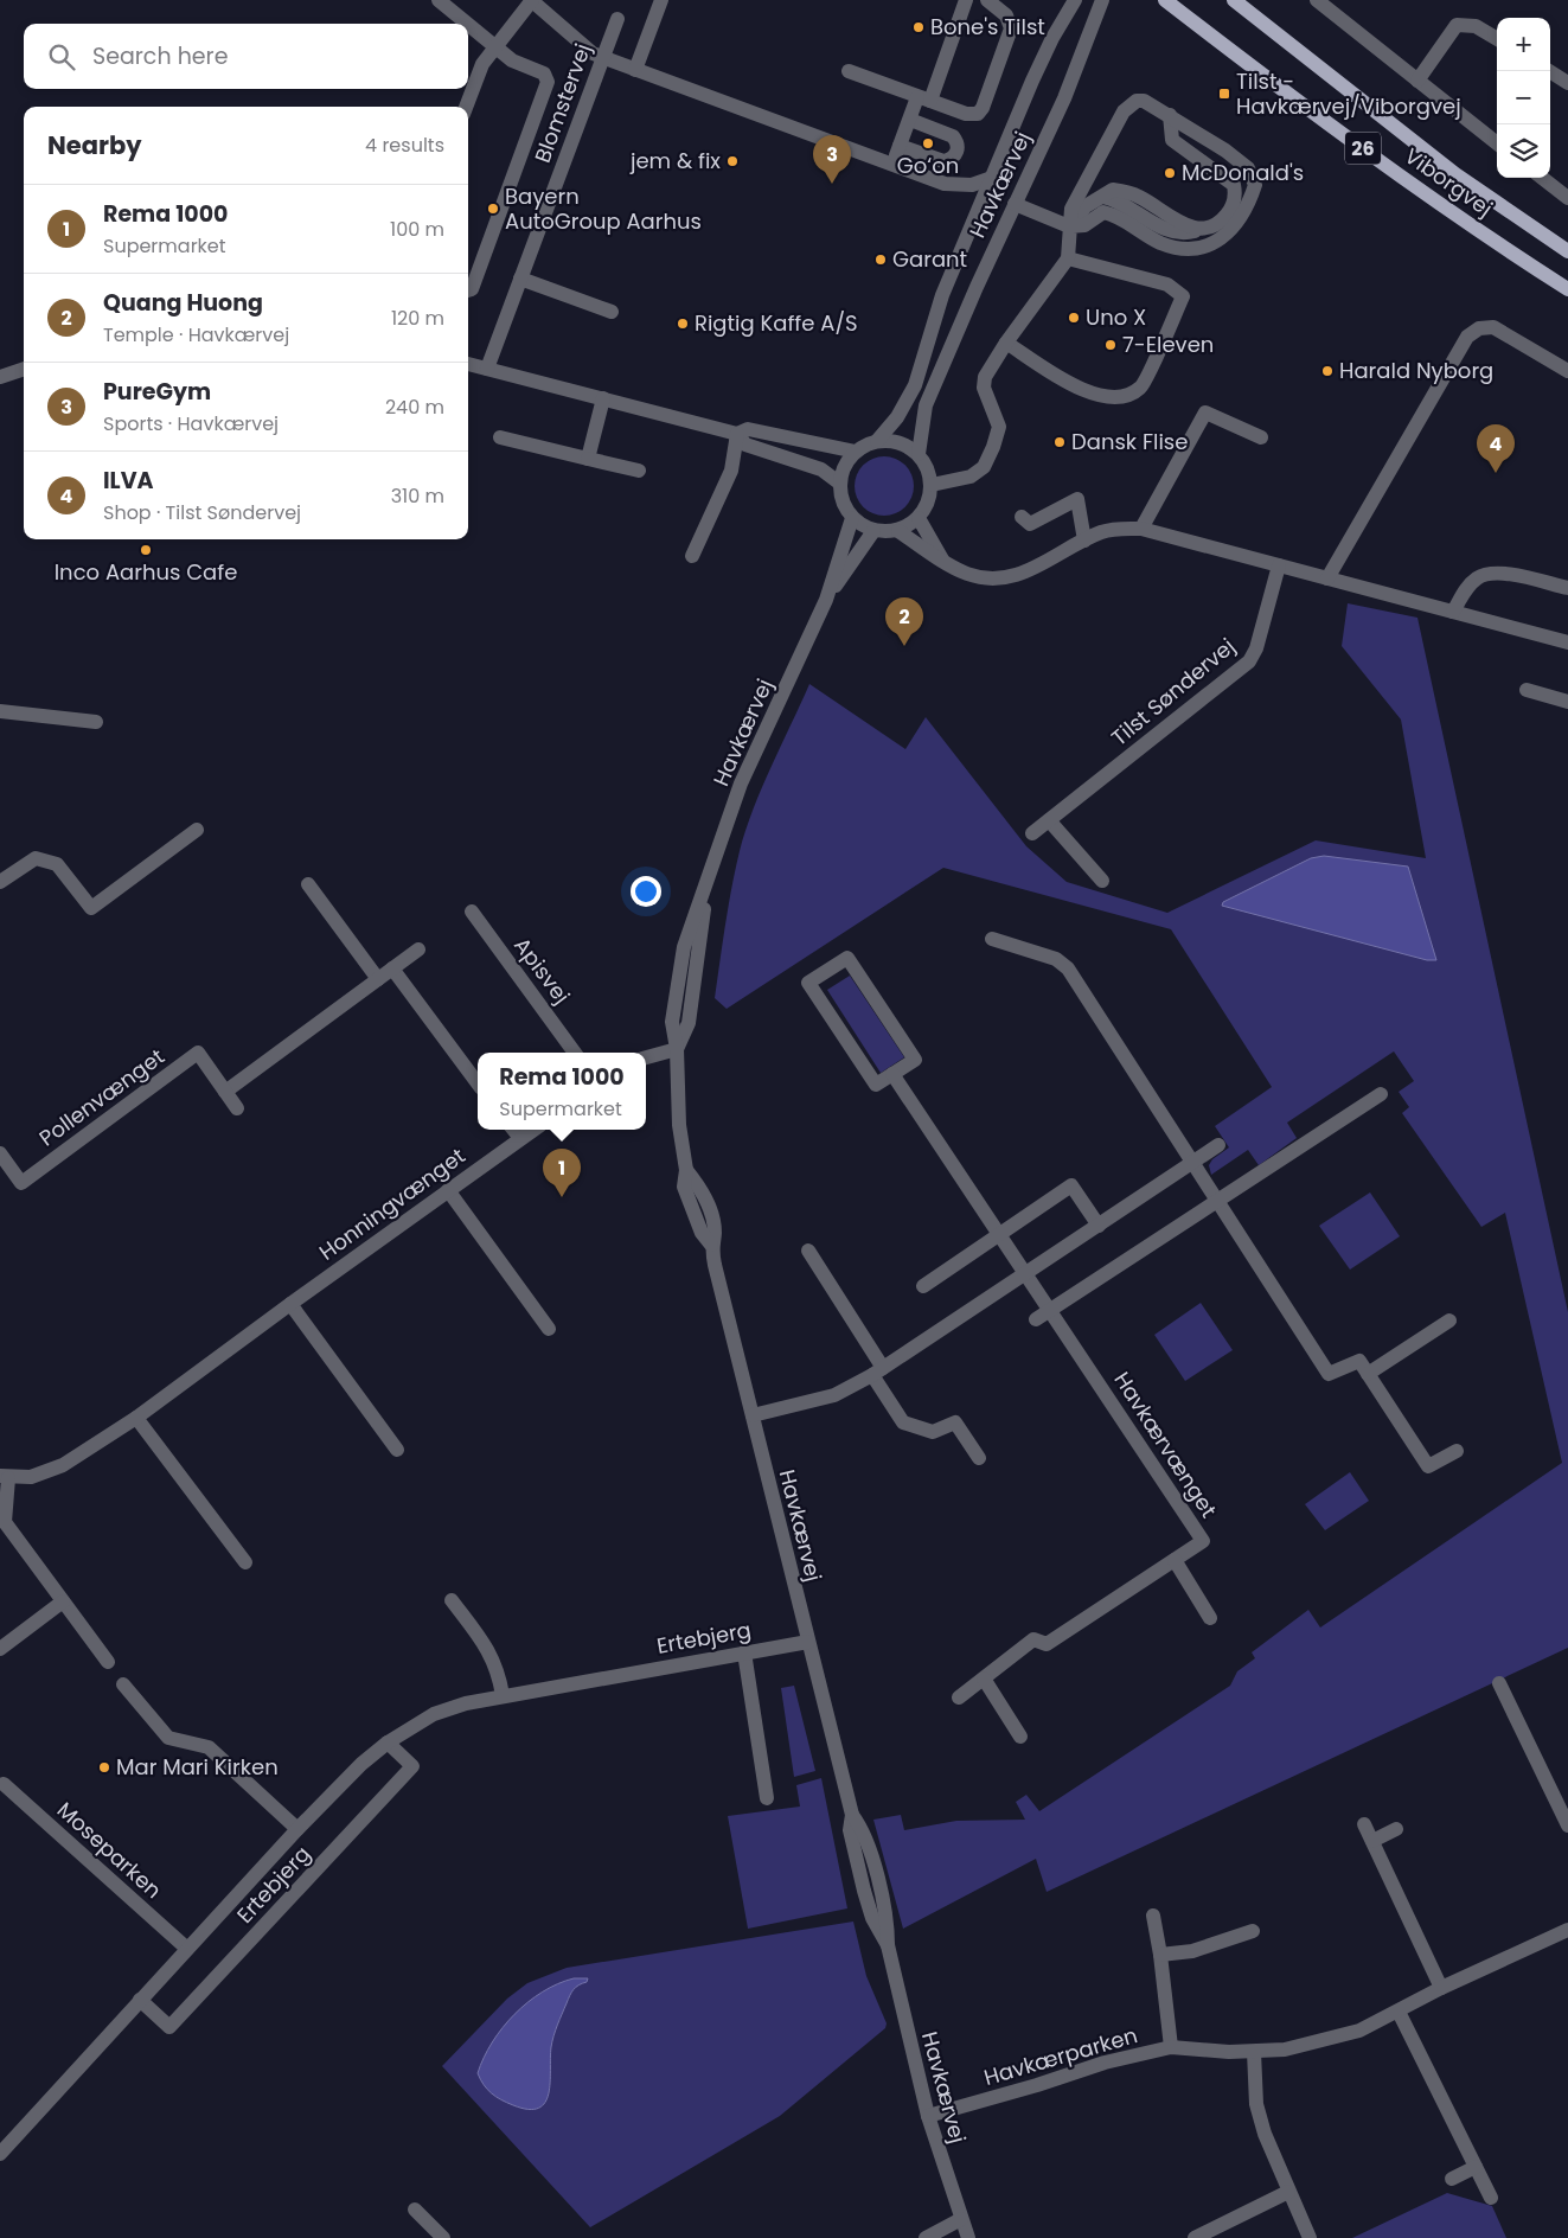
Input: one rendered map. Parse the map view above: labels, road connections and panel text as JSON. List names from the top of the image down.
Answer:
{
  "streets": {
    "main road": ["26", "Viborgvej"],
    "street": [
      "Blomstervej",
      "Havkærvej",
      "Tilst Søndervej",
      "Apisvej",
      "Pollenvænget",
      "Honningvænget",
      "Havkærvænget",
      "Ertebjerg",
      "Moseparken",
      "Havkærparken"
    ]
  },
  "crossings": [
    ["Havkærvej", "Ertebjerg"],
    ["Havkærvej", "Havkærparken"],
    ["Ertebjerg", "Moseparken"]
  ],
  "places": {
    "other": [
      "Bone's Tilst",
      "Go‘on",
      "jem & fix",
      "McDonald's",
      "Bayern AutoGroup Aarhus",
      "Garant",
      "Uno X",
      "Rigtig Kaffe A/S",
      "7-Eleven",
      "Harald Nyborg",
      "Dansk Flise",
      "Inco Aarhus Cafe",
      "Mar Mari Kirken"
    ],
    "transit": ["Tilst - Havkærvej/Viborgvej"]
  },
  "page": {
    "map_buttons": ["+", "−"],
    "search": "Search here",
    "heading": ["Nearby", "4 results"],
    "pins": [
      "3",
      "4",
      "2",
      "1"
    ],
    "list": [
      {
        "mark": "1",
        "name": "Rema 1000",
        "note": "Supermarket",
        "value": "100 m"
      },
      {
        "mark": "2",
        "name": "Quang Huong",
        "note": "Temple · Havkærvej",
        "value": "120 m"
      },
      {
        "mark": "3",
        "name": "PureGym",
        "note": "Sports · Havkærvej",
        "value": "240 m"
      },
      {
        "mark": "4",
        "name": "ILVA",
        "note": "Shop · Tilst Søndervej",
        "value": "310 m"
      }
    ],
    "popup": ["Rema 1000", "Supermarket"]
  }
}
